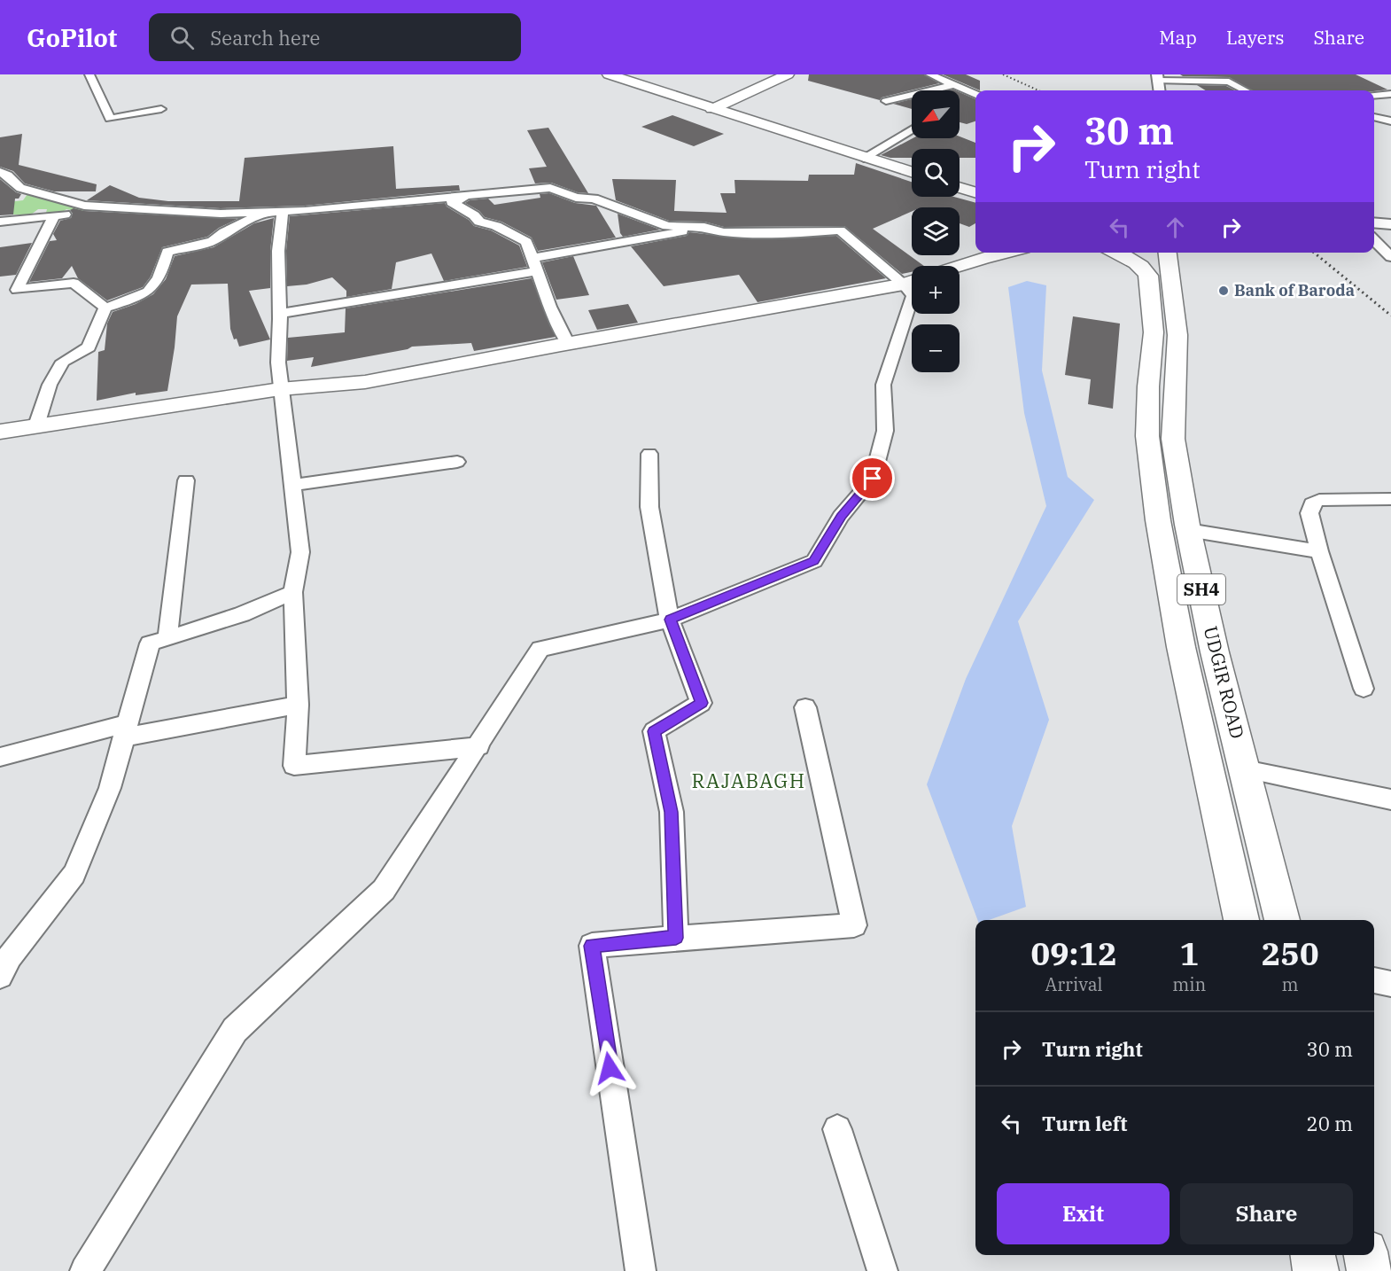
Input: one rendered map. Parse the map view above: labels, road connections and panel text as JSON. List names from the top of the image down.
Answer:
{
  "streets": {
    "main road": ["SH4", "UDGIR ROAD"]
  },
  "districts": ["RAJABAGH"],
  "places": ["Bank of Baroda"],
  "north": "bottom left",
  "page": {
    "header": "GoPilot",
    "search": "Search here",
    "nav": ["Map", "Layers", "Share"],
    "map_buttons": ["+", "−"],
    "turn": ["30 m", "Turn right"],
    "eta": [
      "09:12",
      "Arrival",
      "1",
      "min",
      "250",
      "m"
    ],
    "list": [
      {
        "name": "Turn right",
        "value": "30 m"
      },
      {
        "name": "Turn left",
        "value": "20 m"
      }
    ],
    "buttons": ["Exit", "Share"]
  }
}
